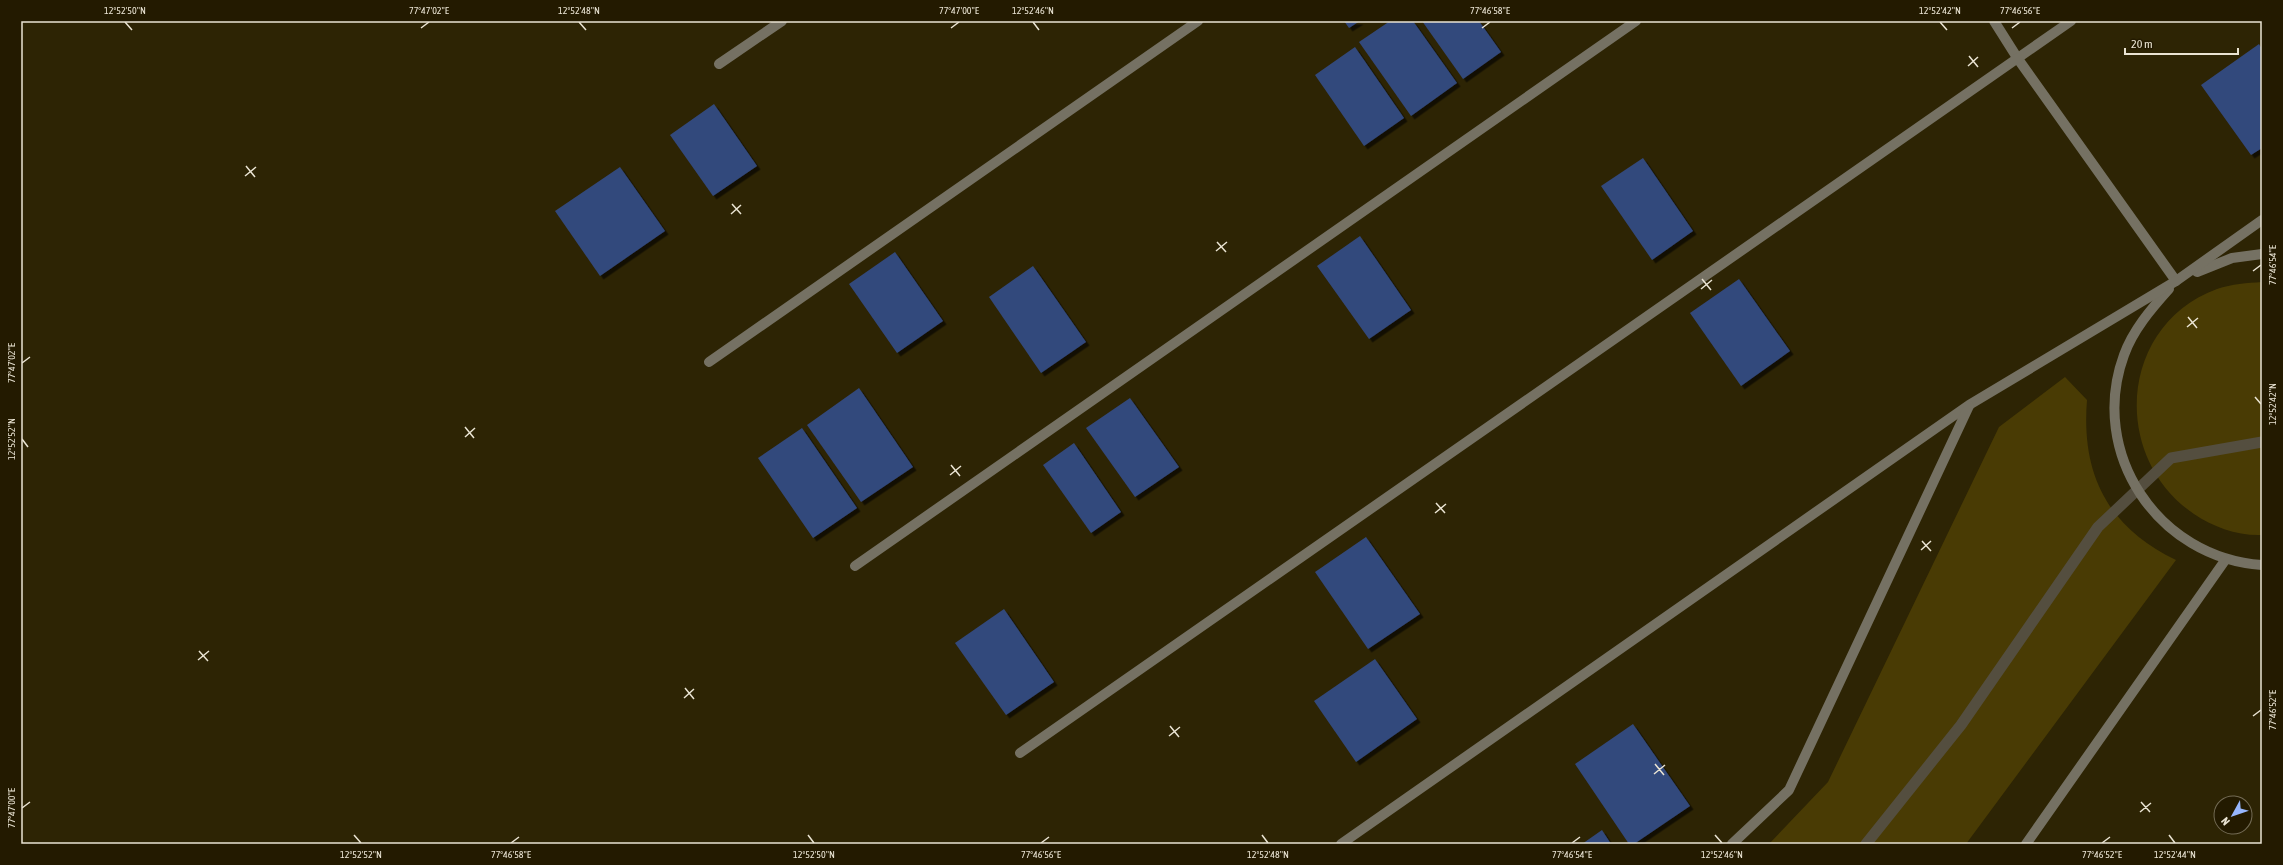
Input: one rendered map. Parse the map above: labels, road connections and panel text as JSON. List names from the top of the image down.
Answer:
{
  "scale_bar": "20 m",
  "north": "bottom left",
  "coordinates": [
    "12°52'50\"N",
    "77°47'02\"E",
    "12°52'48\"N",
    "77°47'00\"E",
    "12°52'46\"N",
    "77°46'58\"E",
    "12°52'42\"N",
    "77°46'56\"E",
    "77°46'54\"E",
    "12°52'52\"N",
    "77°46'52\"E",
    "12°52'44\"N"
  ]
}
